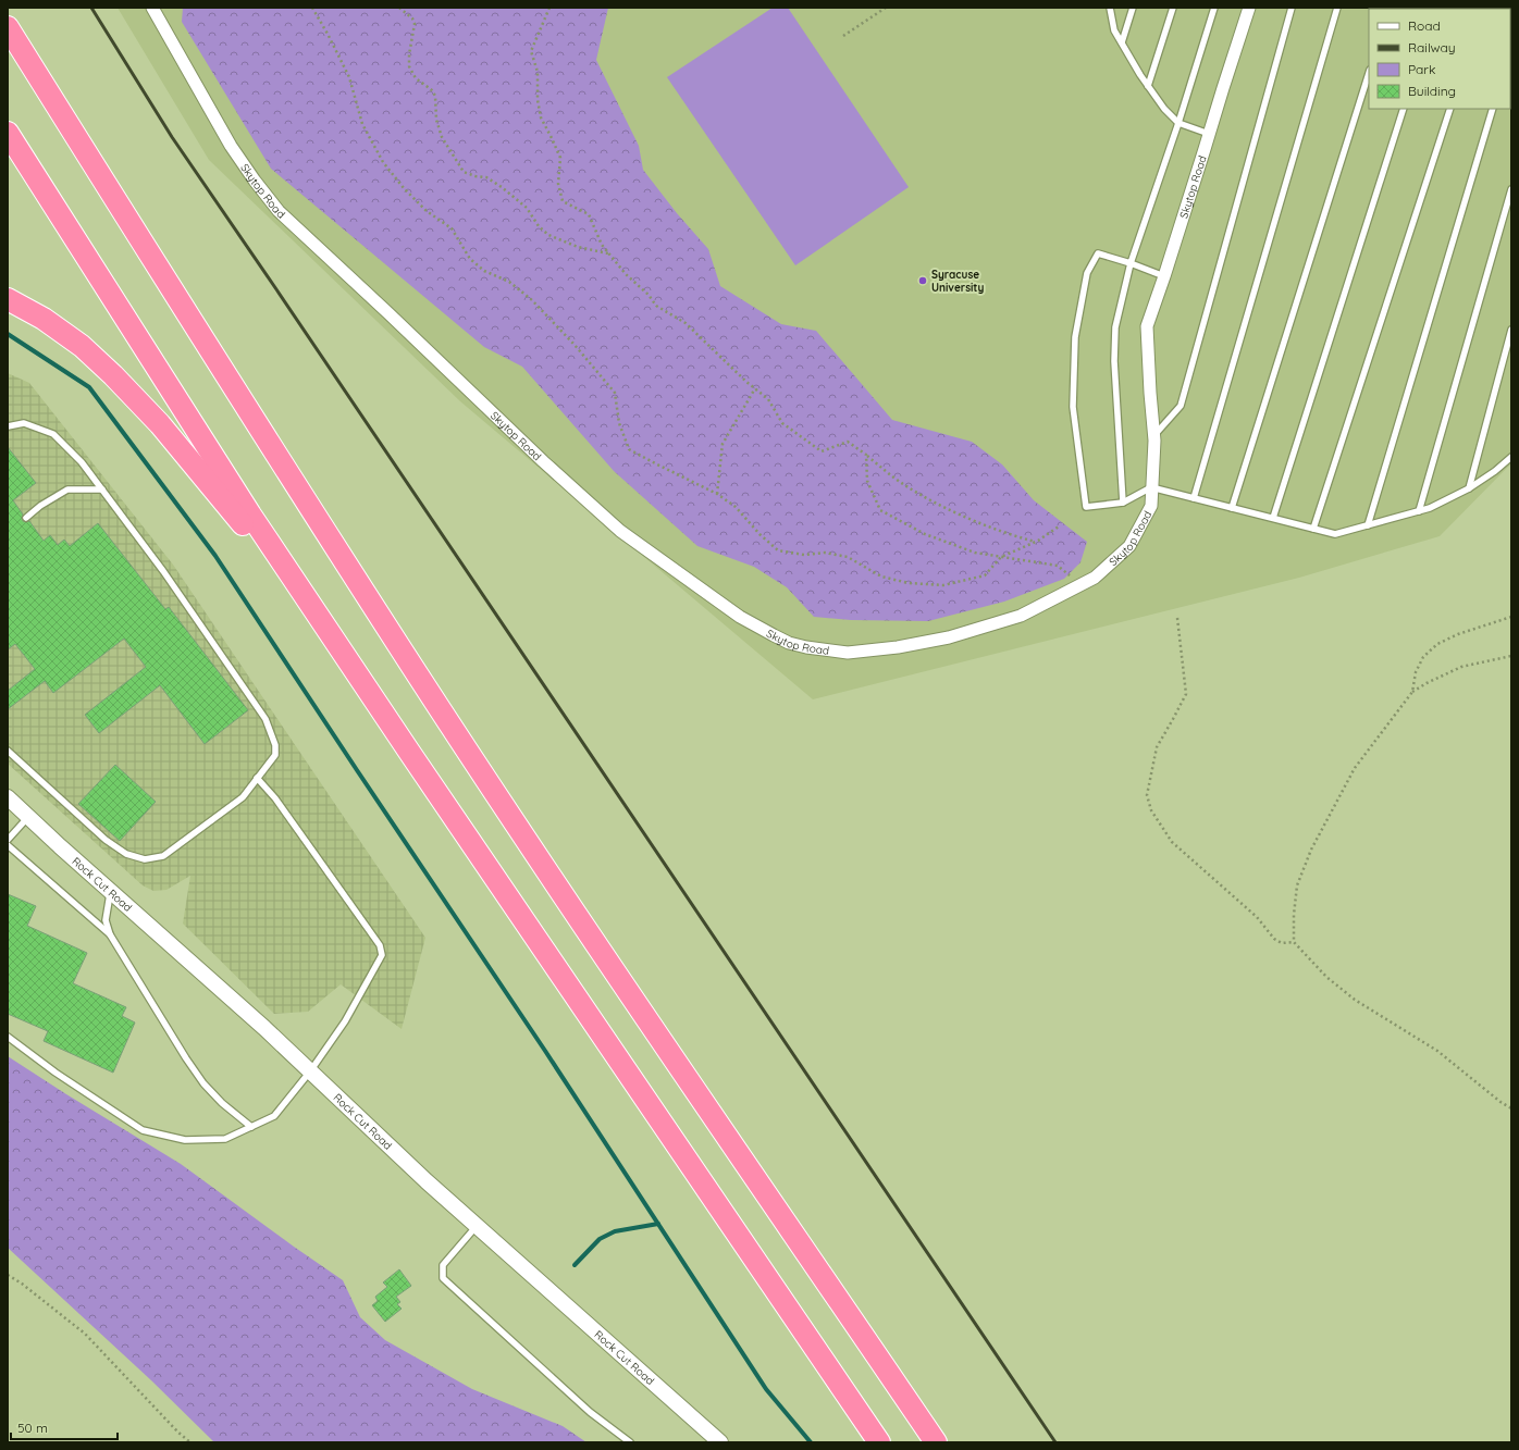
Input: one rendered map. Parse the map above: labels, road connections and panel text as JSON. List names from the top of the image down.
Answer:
{
  "streets": {
    "street": ["Skytop Road", "Rock Cut Road"]
  },
  "places": ["Syracuse University"],
  "legend": [
    "Road",
    "Railway",
    "Park",
    "Building"
  ],
  "scale_bar": "50 m"
}
